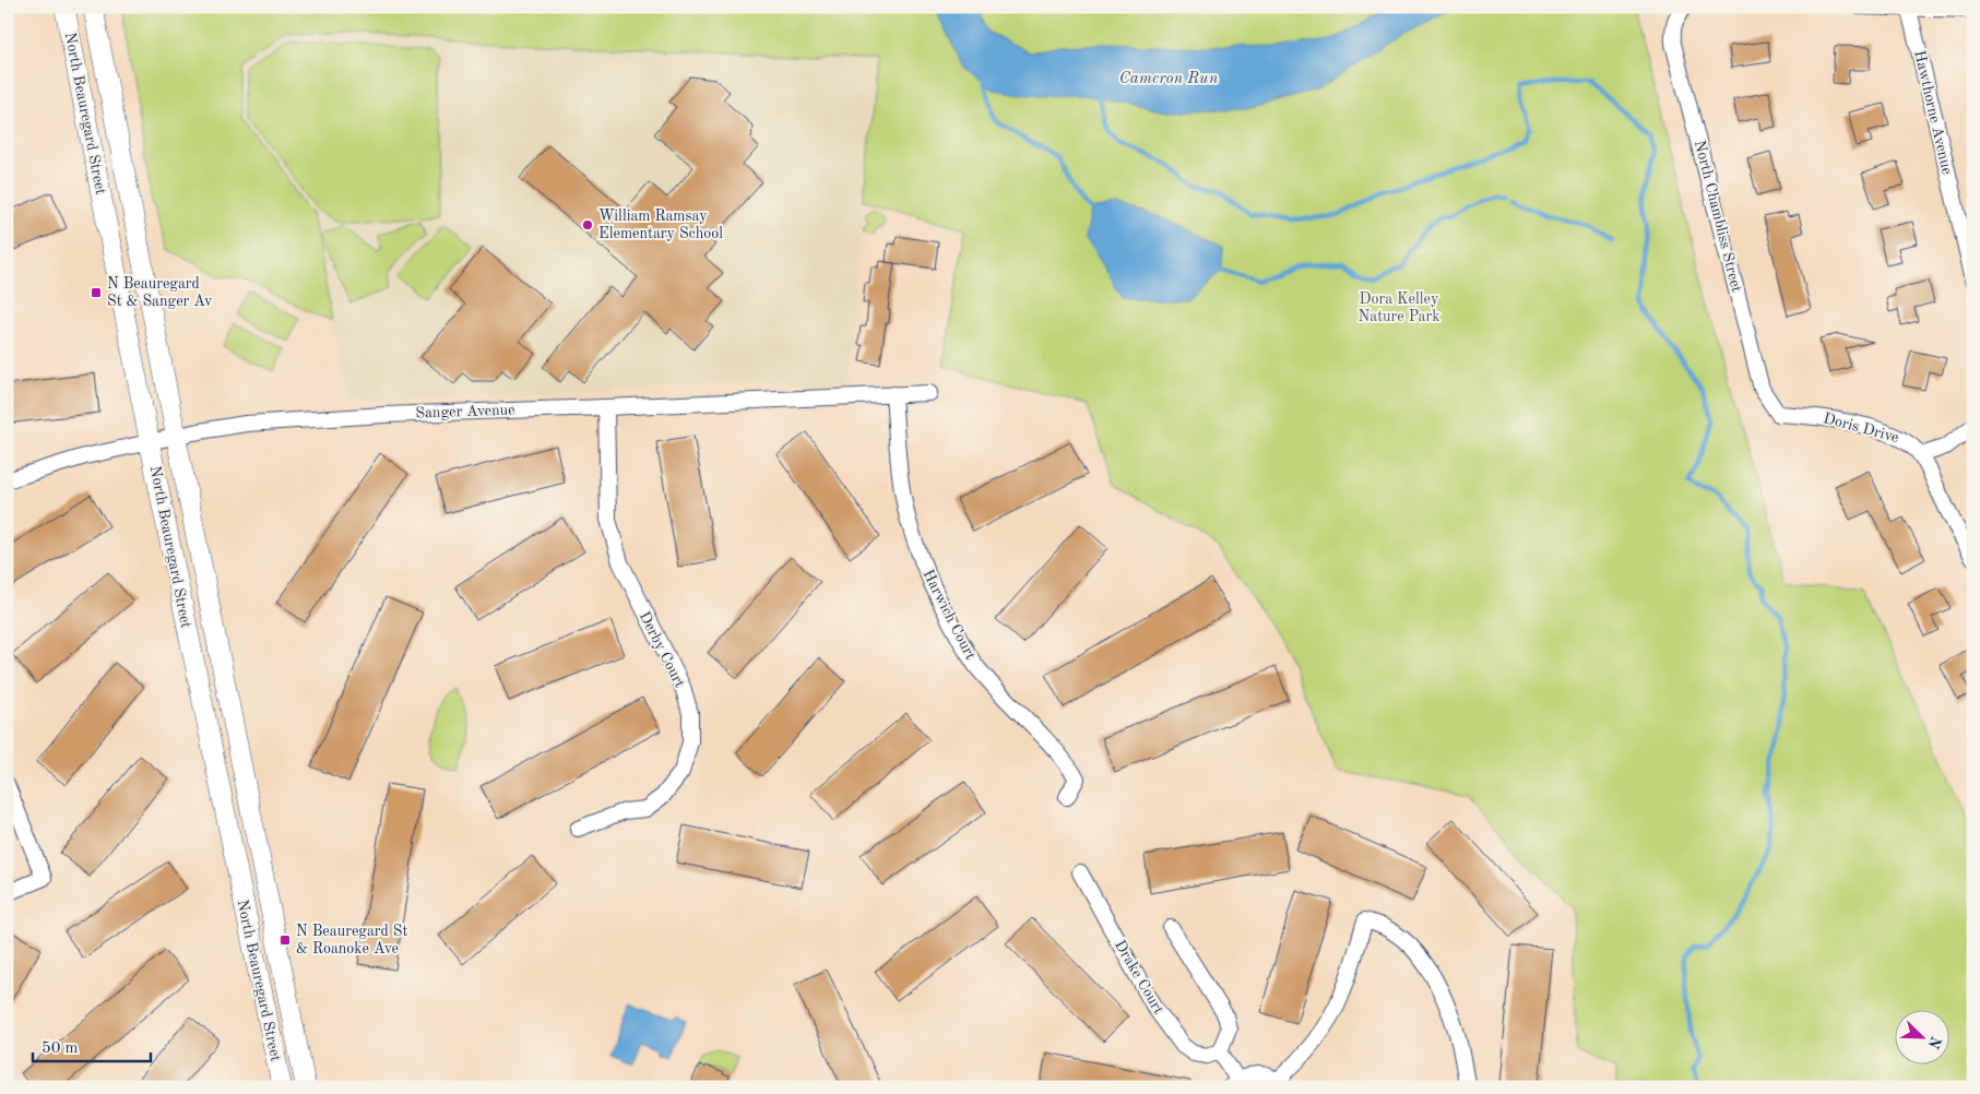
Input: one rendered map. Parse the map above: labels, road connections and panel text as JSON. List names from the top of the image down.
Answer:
{
  "streets": {
    "main road": ["North Beauregard Street"],
    "street": [
      "Hawthorne Avenue",
      "North Chambliss Street",
      "Sanger Avenue",
      "Doris Drive",
      "Harwich Court",
      "Derby Court",
      "Drake Court"
    ]
  },
  "crossings": [
    ["North Beauregard Street", "Sanger Avenue"],
    ["North Chambliss Street", "Doris Drive"],
    ["Sanger Avenue", "Harwich Court"],
    ["Sanger Avenue", "Derby Court"]
  ],
  "water": ["Cameron Run"],
  "parks": ["Dora Kelley Nature Park"],
  "places": {
    "other": ["William Ramsay Elementary School"],
    "transit": ["N Beauregard St & Sanger Av", "N Beauregard St & Roanoke Ave"]
  },
  "scale_bar": "50 m",
  "north": "bottom right"
}
